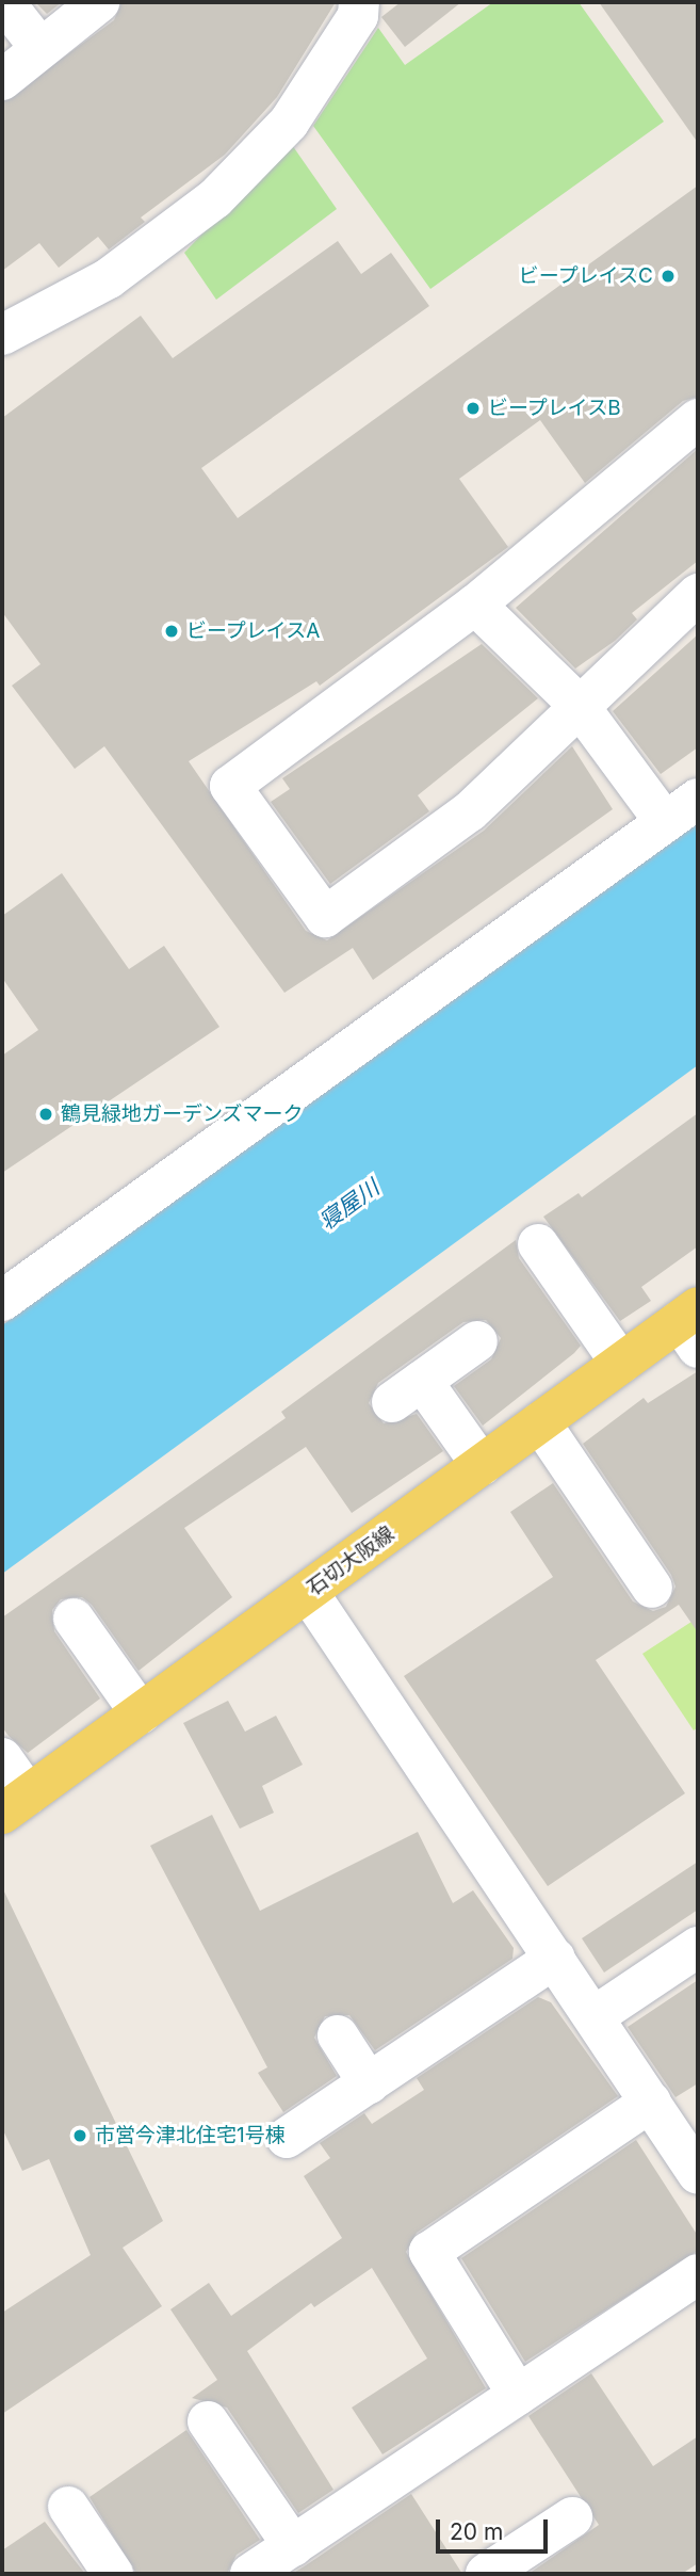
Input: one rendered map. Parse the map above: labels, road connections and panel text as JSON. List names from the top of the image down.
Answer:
{
  "streets": {
    "main road": ["石切大阪線"]
  },
  "water": ["寝屋川"],
  "places": [
    "ビープレイスC",
    "ビープレイスB",
    "ビープレイスA",
    "鶴見緑地ガーデンズマーク",
    "市営今津北住宅1号棟"
  ],
  "scale_bar": "20 m"
}
